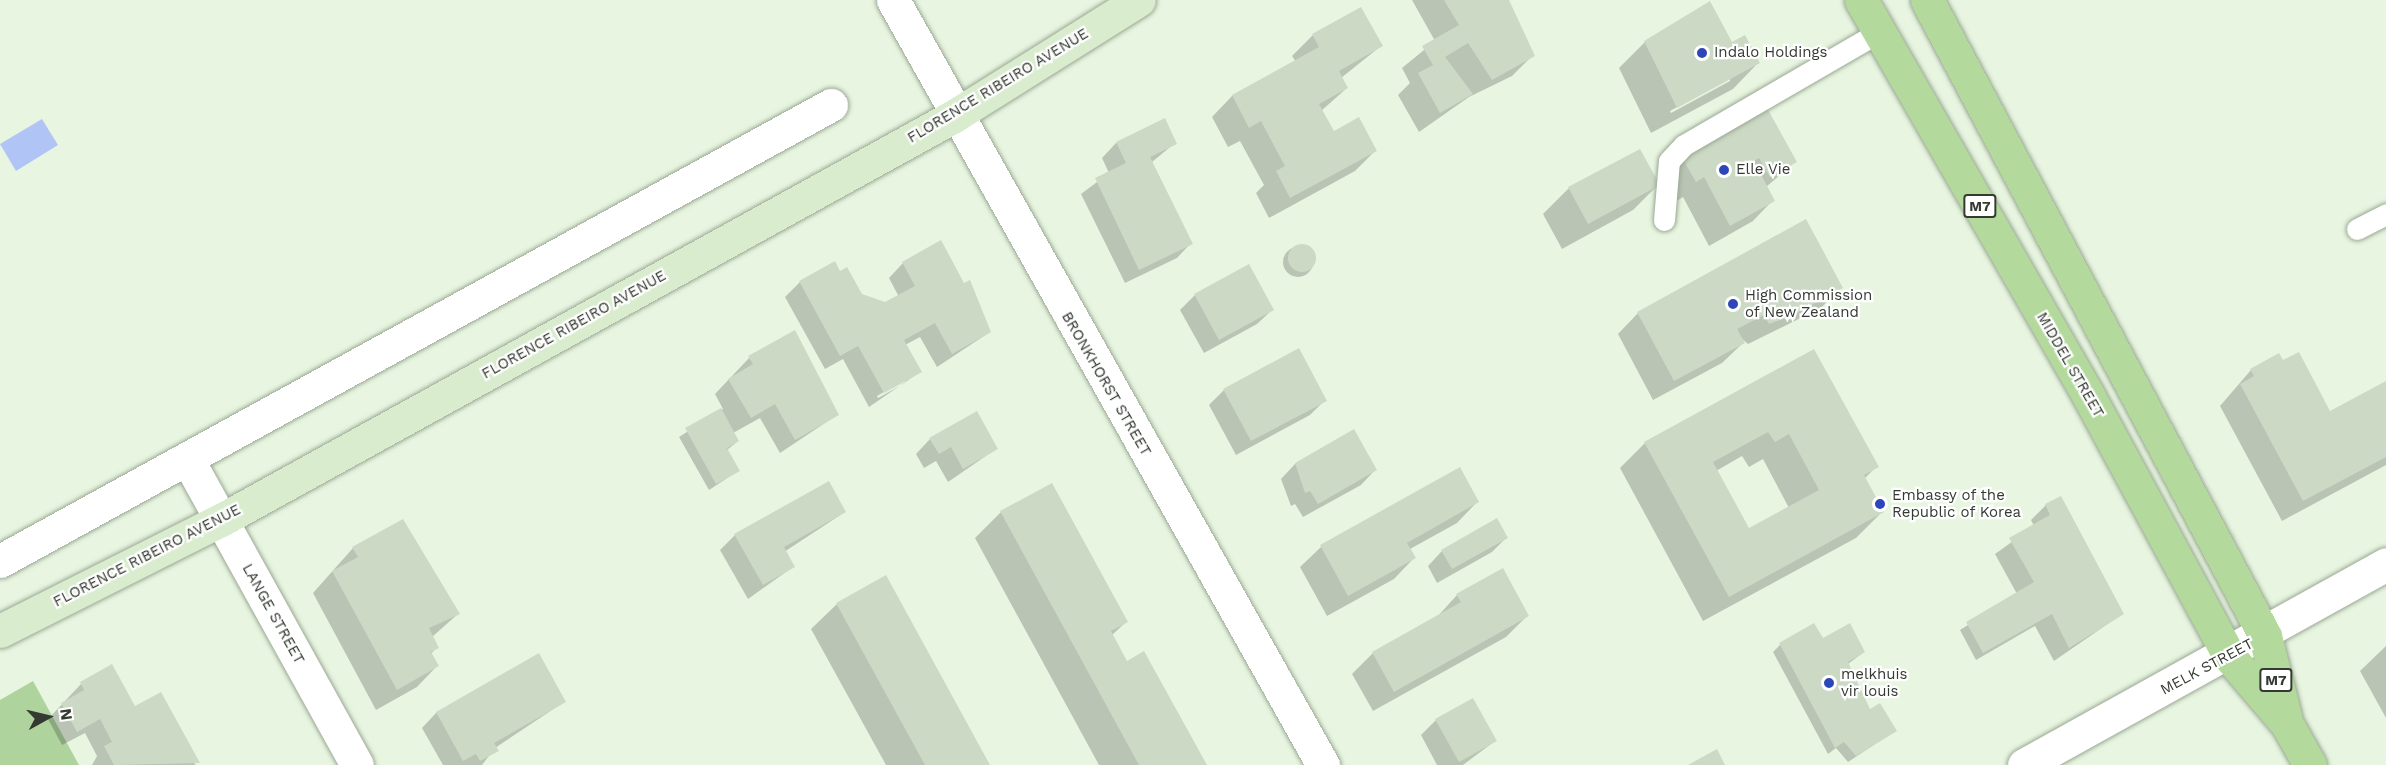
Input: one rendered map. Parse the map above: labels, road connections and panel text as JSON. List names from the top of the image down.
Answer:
{
  "streets": {
    "main road": ["FLORENCE RIBEIRO AVENUE", "M7", "MIDDEL STREET"],
    "street": ["BRONKHORST STREET", "LANGE STREET", "MELK STREET"]
  },
  "crossings": [
    ["FLORENCE RIBEIRO AVENUE", "BRONKHORST STREET"],
    ["FLORENCE RIBEIRO AVENUE", "LANGE STREET"],
    ["MIDDEL STREET", "MELK STREET"]
  ],
  "places": [
    "Indalo Holdings",
    "Elle Vie",
    "High Commission of New Zealand",
    "Embassy of the Republic of Korea",
    "melkhuis vir louis"
  ],
  "north": "right"
}
